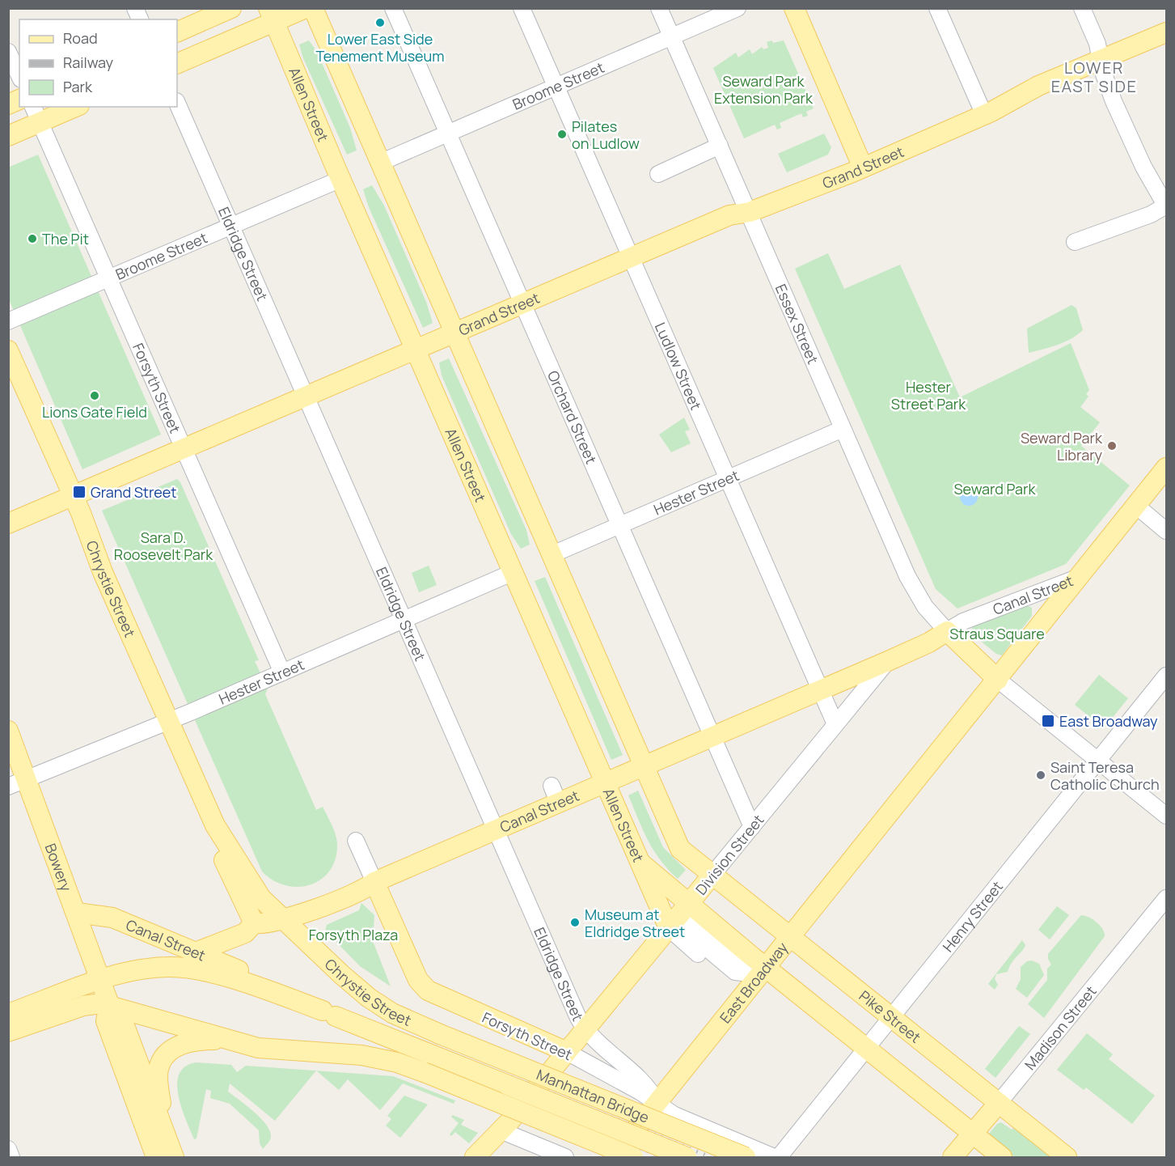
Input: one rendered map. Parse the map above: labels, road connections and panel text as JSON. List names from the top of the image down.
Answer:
{
  "streets": {
    "main road": [
      "Allen Street",
      "Grand Street",
      "Forsyth Street",
      "Chrystie Street",
      "Canal Street",
      "Division Street",
      "Bowery",
      "East Broadway",
      "Pike Street",
      "Madison Street",
      "Manhattan Bridge"
    ],
    "street": [
      "Broome Street",
      "Eldridge Street",
      "Essex Street",
      "Ludlow Street",
      "Orchard Street",
      "Hester Street",
      "Henry Street"
    ]
  },
  "crossings": [
    ["Broome Street", "Allen Street"],
    ["Broome Street", "Eldridge Street"],
    ["Broome Street", "Essex Street"],
    ["Broome Street", "Ludlow Street"],
    ["Broome Street", "Forsyth Street"],
    ["Broome Street", "Orchard Street"],
    ["Allen Street", "Grand Street"],
    ["Allen Street", "Hester Street"],
    ["Allen Street", "Canal Street"],
    ["Allen Street", "Division Street"],
    ["Grand Street", "Eldridge Street"],
    ["Grand Street", "Essex Street"],
    ["Grand Street", "Ludlow Street"],
    ["Grand Street", "Forsyth Street"],
    ["Grand Street", "Orchard Street"],
    ["Grand Street", "Chrystie Street"],
    ["Eldridge Street", "Forsyth Street"],
    ["Eldridge Street", "Hester Street"],
    ["Eldridge Street", "Canal Street"],
    ["Eldridge Street", "Division Street"],
    ["Eldridge Street", "East Broadway"],
    ["Essex Street", "Hester Street"],
    ["Essex Street", "Canal Street"],
    ["Ludlow Street", "Hester Street"],
    ["Ludlow Street", "Canal Street"],
    ["Ludlow Street", "Division Street"],
    ["Forsyth Street", "Hester Street"],
    ["Forsyth Street", "Canal Street"],
    ["Forsyth Street", "Division Street"],
    ["Forsyth Street", "East Broadway"],
    ["Orchard Street", "Hester Street"],
    ["Orchard Street", "Canal Street"],
    ["Orchard Street", "Division Street"],
    ["Hester Street", "Chrystie Street"],
    ["Hester Street", "Bowery"],
    ["Chrystie Street", "Canal Street"],
    ["Chrystie Street", "Manhattan Bridge"],
    ["Canal Street", "Division Street"],
    ["Canal Street", "Bowery"],
    ["Canal Street", "East Broadway"],
    ["Division Street", "Pike Street"],
    ["Henry Street", "Pike Street"],
    ["East Broadway", "Pike Street"],
    ["Pike Street", "Madison Street"]
  ],
  "districts": ["LOWER EAST SIDE"],
  "parks": [
    "Seward Park Extension Park",
    "Hester Street Park",
    "Seward Park",
    "Sara D. Roosevelt Park",
    "Straus Square",
    "Forsyth Plaza"
  ],
  "places": {
    "other": [
      "Lower East Side Tenement Museum",
      "Pilates on Ludlow",
      "The Pit",
      "Lions Gate Field",
      "Seward Park Library",
      "Saint Teresa Catholic Church",
      "Museum at Eldridge Street"
    ],
    "transit": ["Grand Street", "East Broadway"]
  },
  "legend": ["Road", "Railway", "Park"]
}
